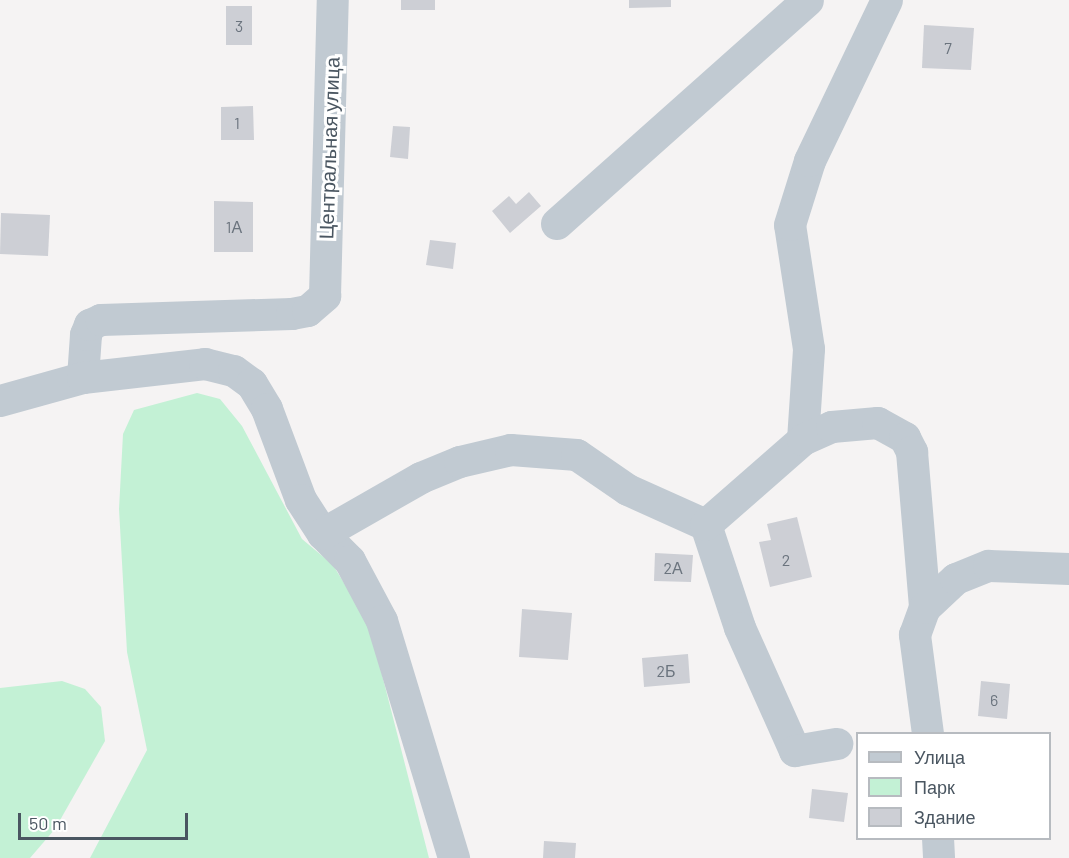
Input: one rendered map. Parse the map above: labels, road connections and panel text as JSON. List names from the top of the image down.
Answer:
{
  "streets": {
    "street": ["Центральная улица"]
  },
  "house_numbers": [
    "3",
    "7",
    "1",
    "1А",
    "2",
    "2А",
    "2Б",
    "6"
  ],
  "legend": ["Улица", "Парк", "Здание"],
  "scale_bar": "50 m"
}
